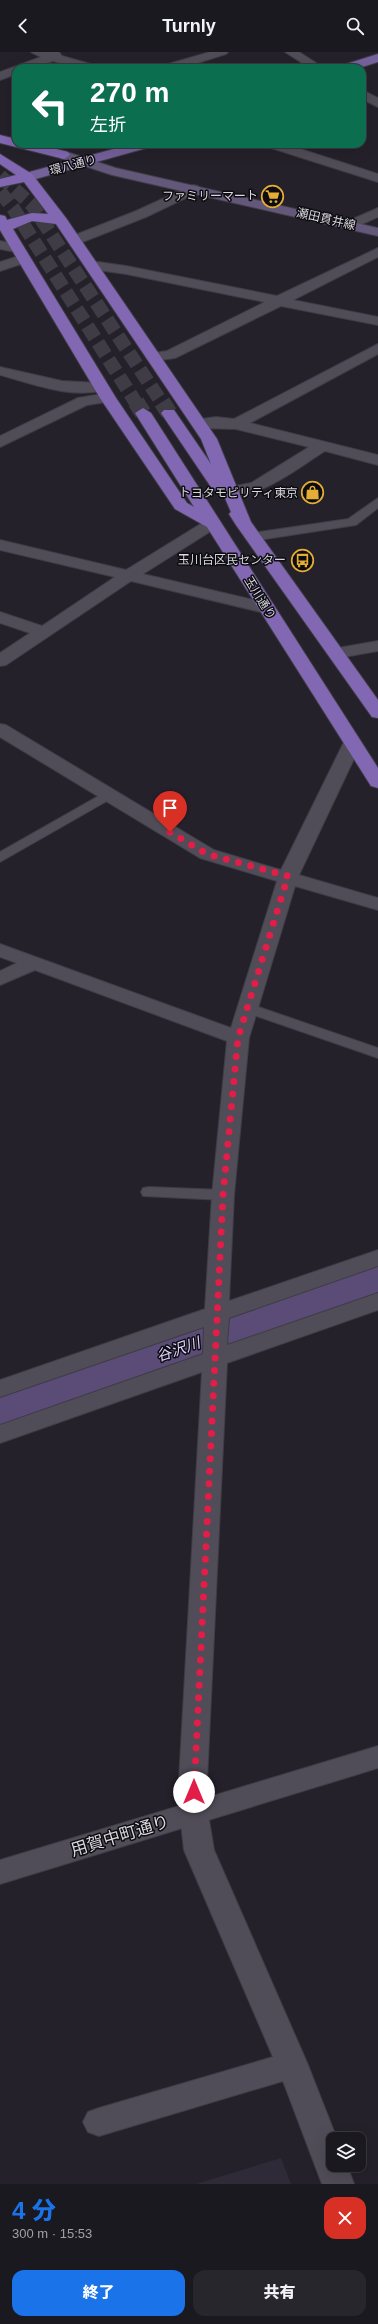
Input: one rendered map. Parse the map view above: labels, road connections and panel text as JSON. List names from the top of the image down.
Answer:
{
  "streets": {
    "highway": ["環八通り", "玉川通り"],
    "main road": ["瀬田貫井線"],
    "street": ["用賀中町通り"]
  },
  "crossings": [
    ["環八通り", "瀬田貫井線"]
  ],
  "water": ["谷沢川"],
  "places": {
    "supermarket": ["ファミリーマート"],
    "shop": ["トヨタモビリティ東京"],
    "bus stop": ["玉川台区民センター"]
  },
  "page": {
    "header": "Turnly",
    "turn": ["270 m", "左折"],
    "heading": ["4 分", "300 m · 15:53"],
    "buttons": ["終了", "共有"]
  }
}
